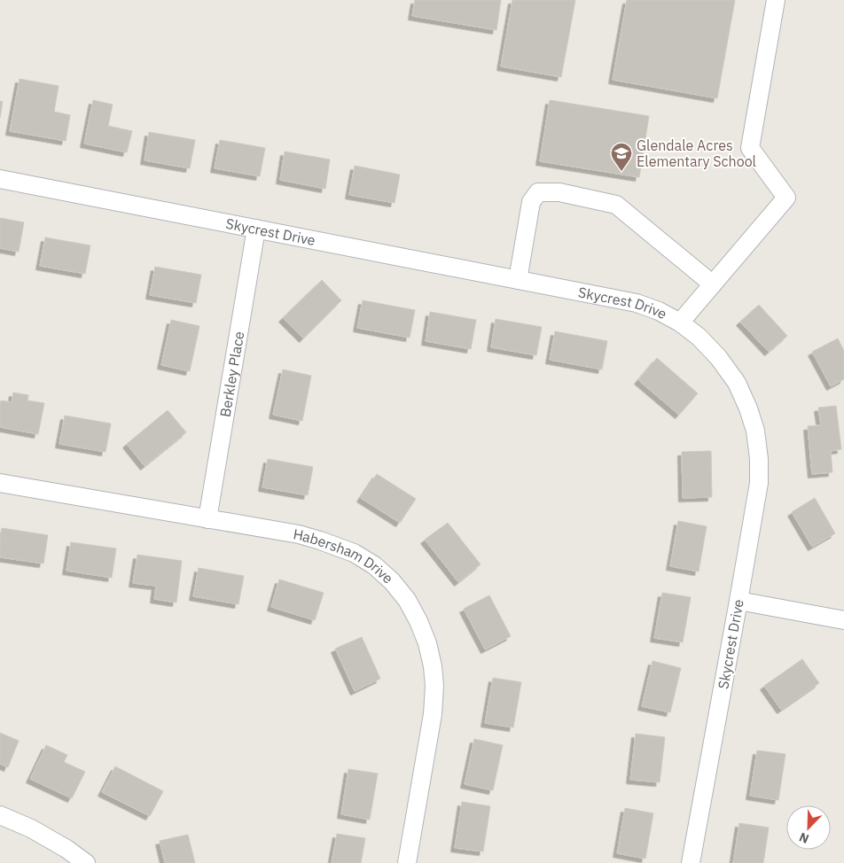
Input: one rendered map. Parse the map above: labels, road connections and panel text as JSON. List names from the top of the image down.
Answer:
{
  "streets": {
    "street": ["Skycrest Drive", "Berkley Place", "Habersham Drive"]
  },
  "crossings": [
    ["Skycrest Drive", "Berkley Place"],
    ["Berkley Place", "Habersham Drive"]
  ],
  "places": {
    "school or university": ["Glendale Acres Elementary School"]
  },
  "north": "bottom left"
}
